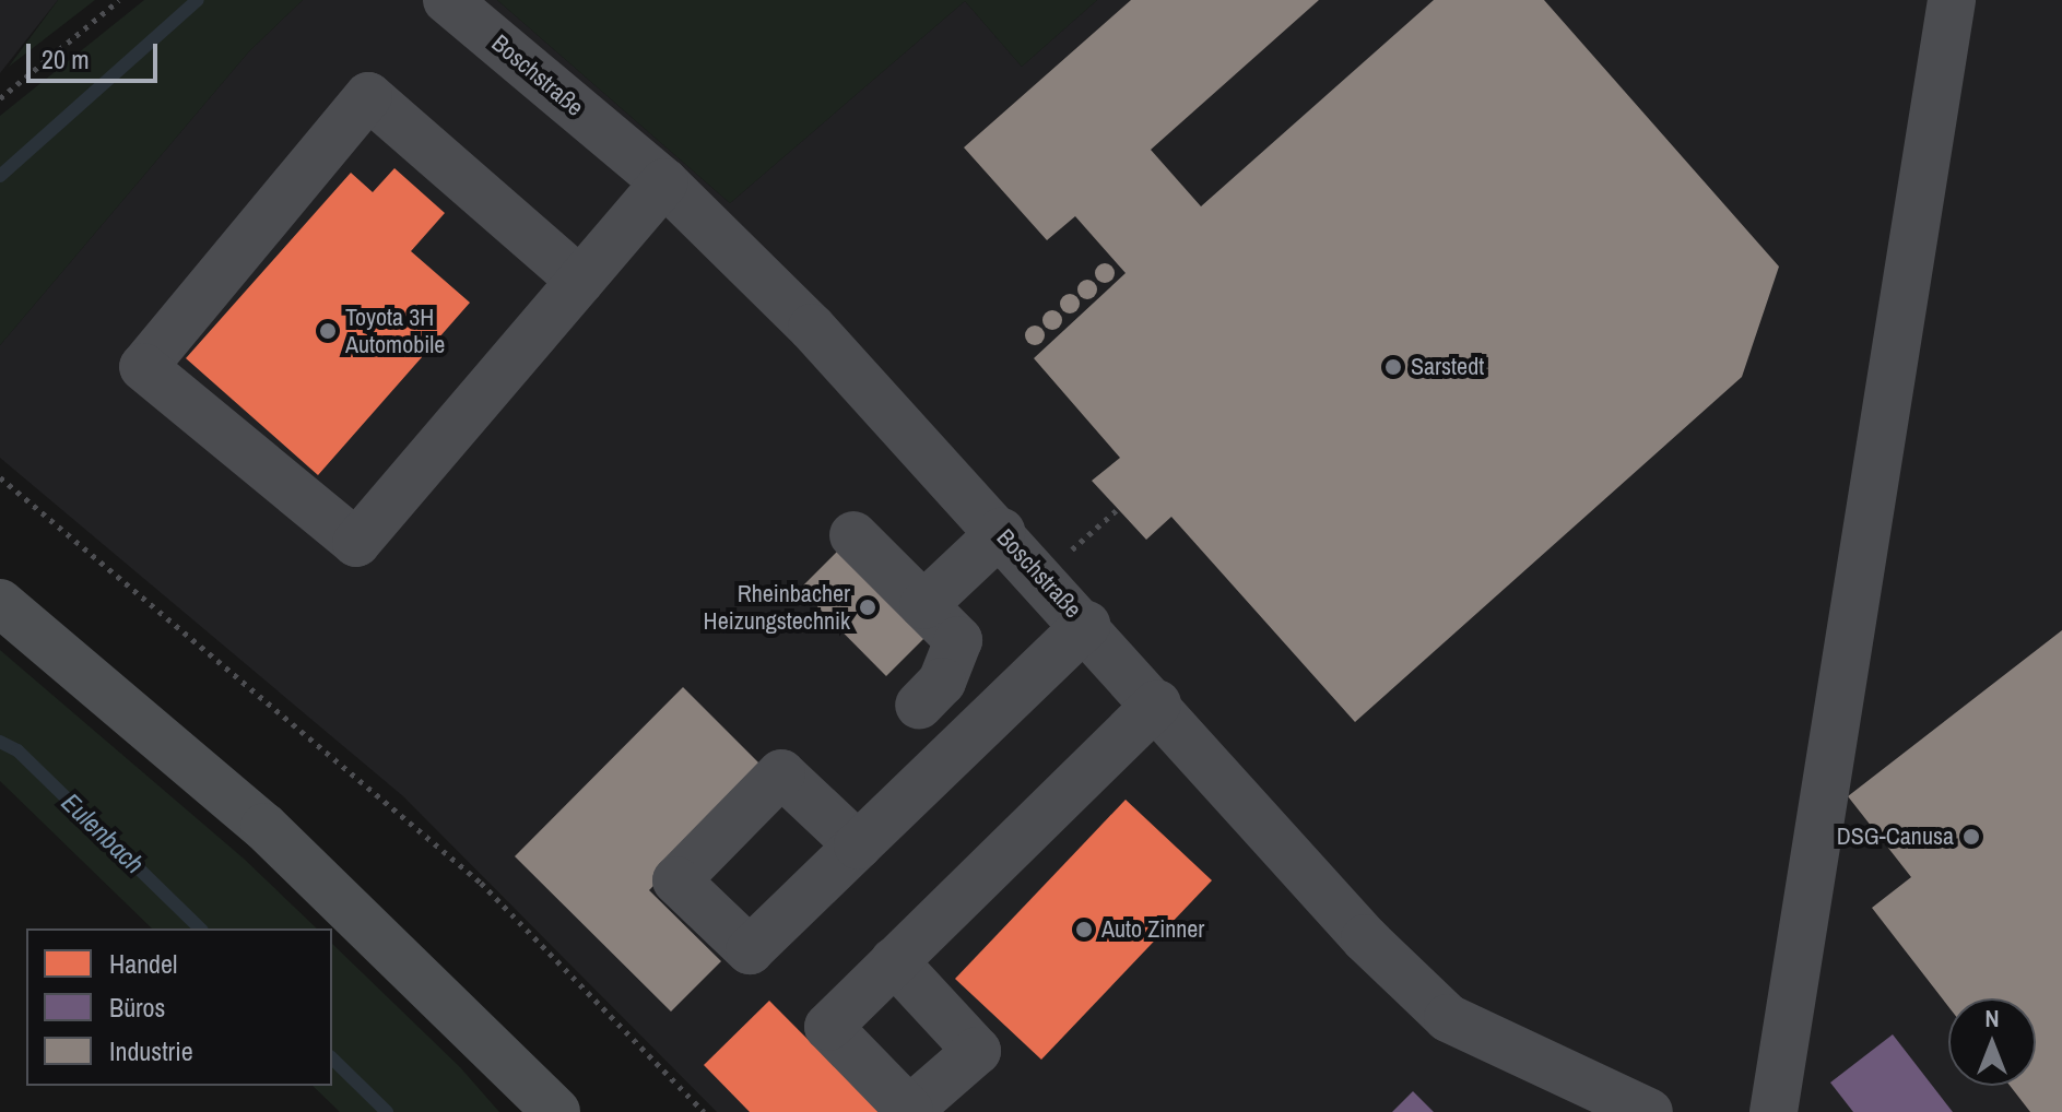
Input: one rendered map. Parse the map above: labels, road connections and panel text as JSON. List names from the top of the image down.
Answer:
{
  "streets": {
    "street": ["Boschstraße"]
  },
  "water": ["Eulenbach"],
  "places": [
    "Toyota 3H Automobile",
    "Sarstedt",
    "Rheinbacher Heizungstechnik",
    "DSG-Canusa",
    "Auto Zinner"
  ],
  "legend": ["Handel", "Büros", "Industrie"],
  "scale_bar": "20 m",
  "north": "top"
}
